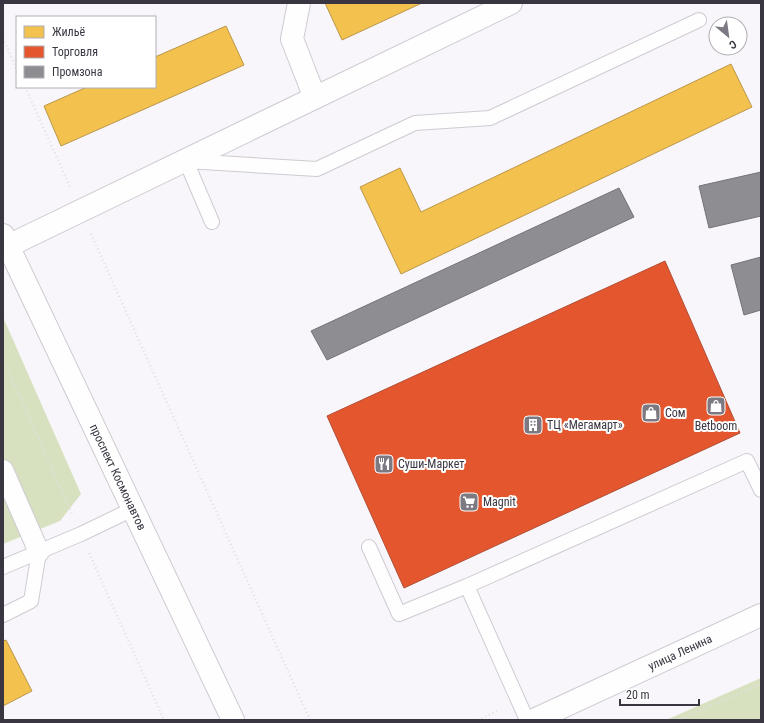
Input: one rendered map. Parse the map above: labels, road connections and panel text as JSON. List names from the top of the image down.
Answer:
{
  "streets": {
    "street": ["проспект Космонавтов", "улица Ленина"]
  },
  "places": {
    "shop": ["Betboom", "Сом"],
    "building": ["ТЦ «Мегамарт»"],
    "restaurant": ["Суши-Маркет"],
    "supermarket": ["Magnit"]
  },
  "legend": ["Жильё", "Торговля", "Промзона"],
  "scale_bar": "20 m",
  "north": "bottom right"
}
